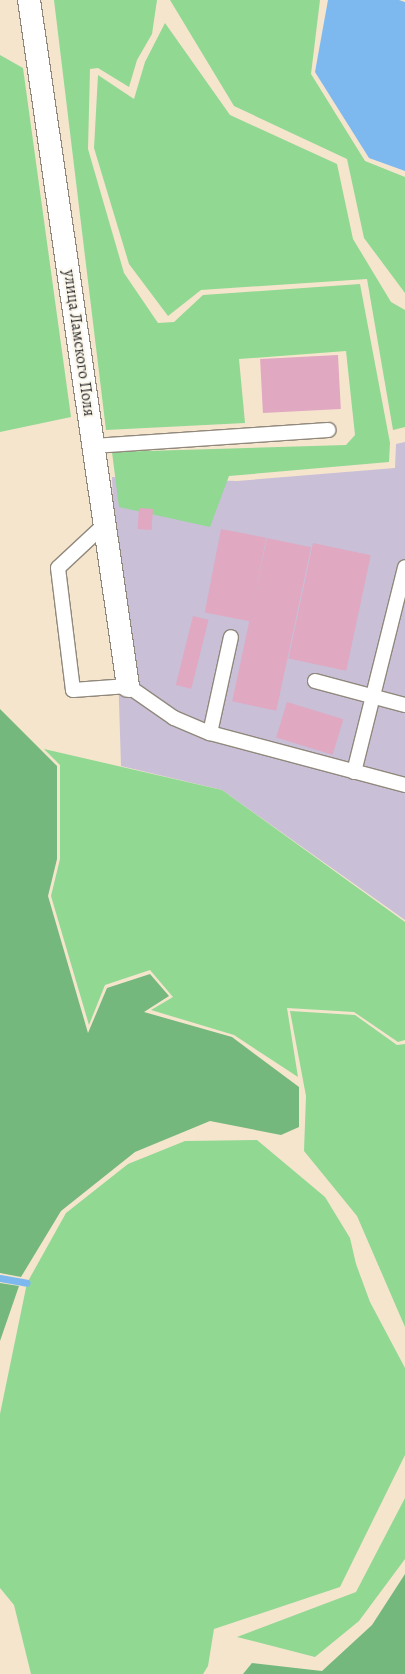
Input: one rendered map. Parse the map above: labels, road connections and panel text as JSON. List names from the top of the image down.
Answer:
{
  "streets": {
    "street": ["улица Ламского Поля"]
  }
}
